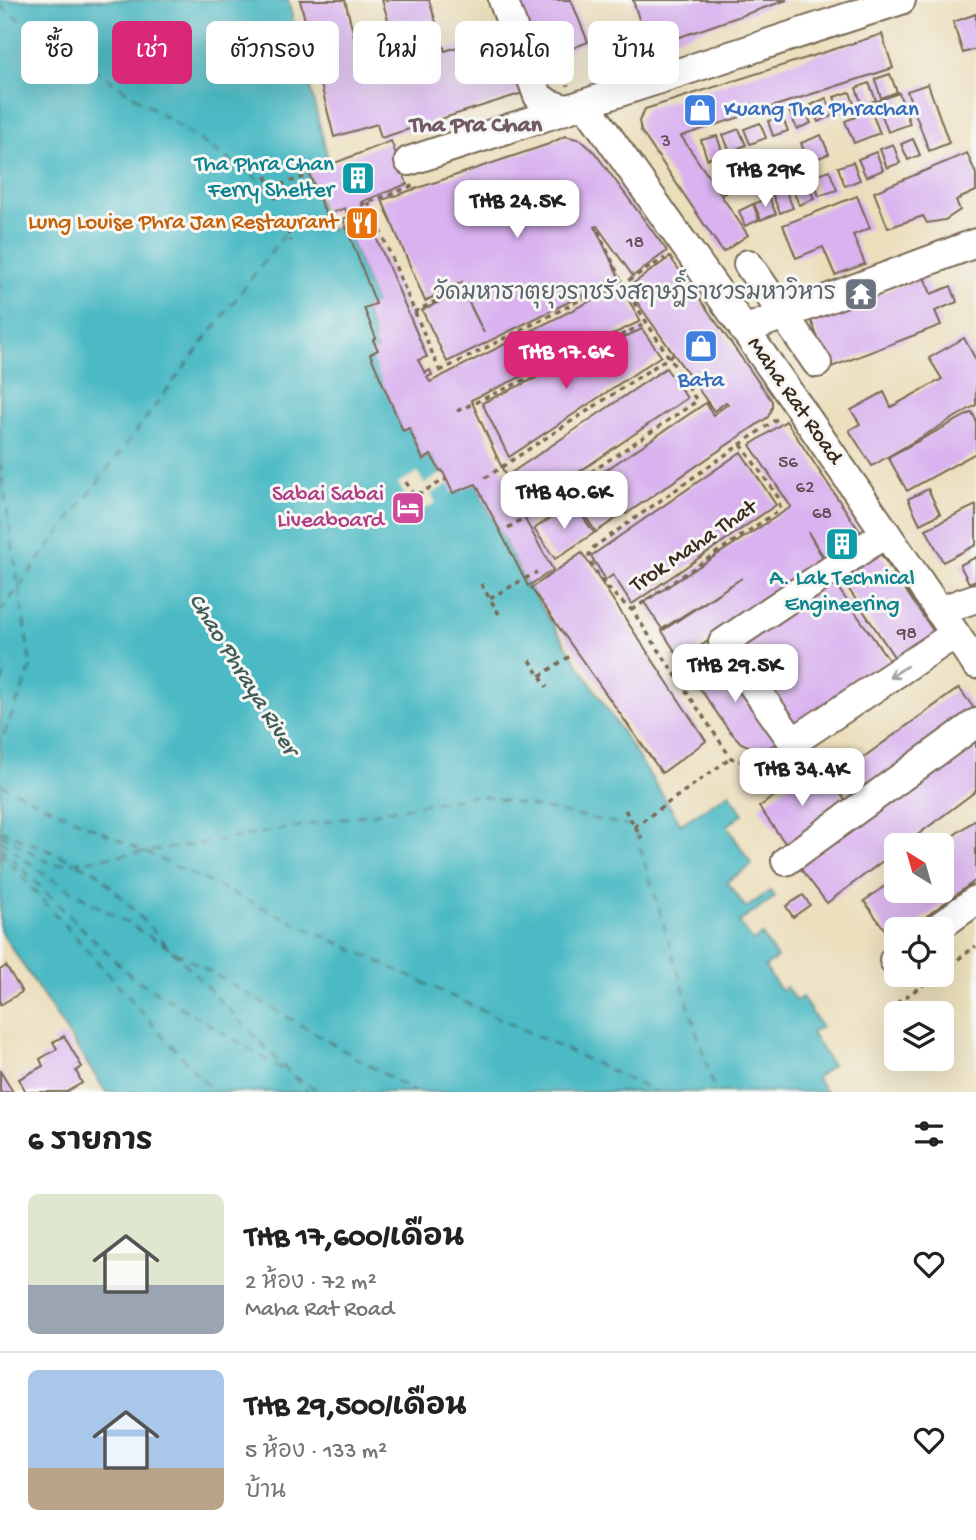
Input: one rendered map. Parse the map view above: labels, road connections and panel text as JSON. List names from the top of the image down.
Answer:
{
  "streets": {
    "street": ["Maha Rat Road"],
    "path": ["Trok Maha That"]
  },
  "crossings": [
    ["Maha Rat Road", "Trok Maha That"]
  ],
  "districts": ["Tha Pra Chan"],
  "water": ["Chao Phraya River"],
  "places": {
    "shop": ["Kuang Tha Phrachan", "Bata"],
    "building": ["Tha Phra Chan Ferry Shelter", "A. Lak Technical Engineering"],
    "restaurant": ["Lung Louise Phra Jan Restaurant"],
    "temple": ["วัดมหาธาตุยุวราชรังสฤษฎิ์ราชวรมหาวิหาร"],
    "hotel": ["Sabai Sabai Liveaboard"]
  },
  "house_numbers": [
    "3",
    "18",
    "56",
    "62",
    "68",
    "98"
  ],
  "north": "top left",
  "page": {
    "chip": [
      "ซื้อ",
      "เช่า",
      "ตัวกรอง",
      "ใหม่",
      "คอนโด",
      "บ้าน"
    ],
    "price": [
      "THB 29K",
      "THB 24.5K",
      "THB 17.6K",
      "THB 40.6K",
      "THB 29.5K",
      "THB 34.4K"
    ],
    "heading": "6 รายการ",
    "list": [
      {
        "name": "THB 17,600/เดือน",
        "note": "2 ห้อง · 72 m² · Maha Rat Road"
      },
      {
        "name": "THB 29,500/เดือน",
        "note": "5 ห้อง · 133 m² · บ้าน"
      }
    ]
  }
}
